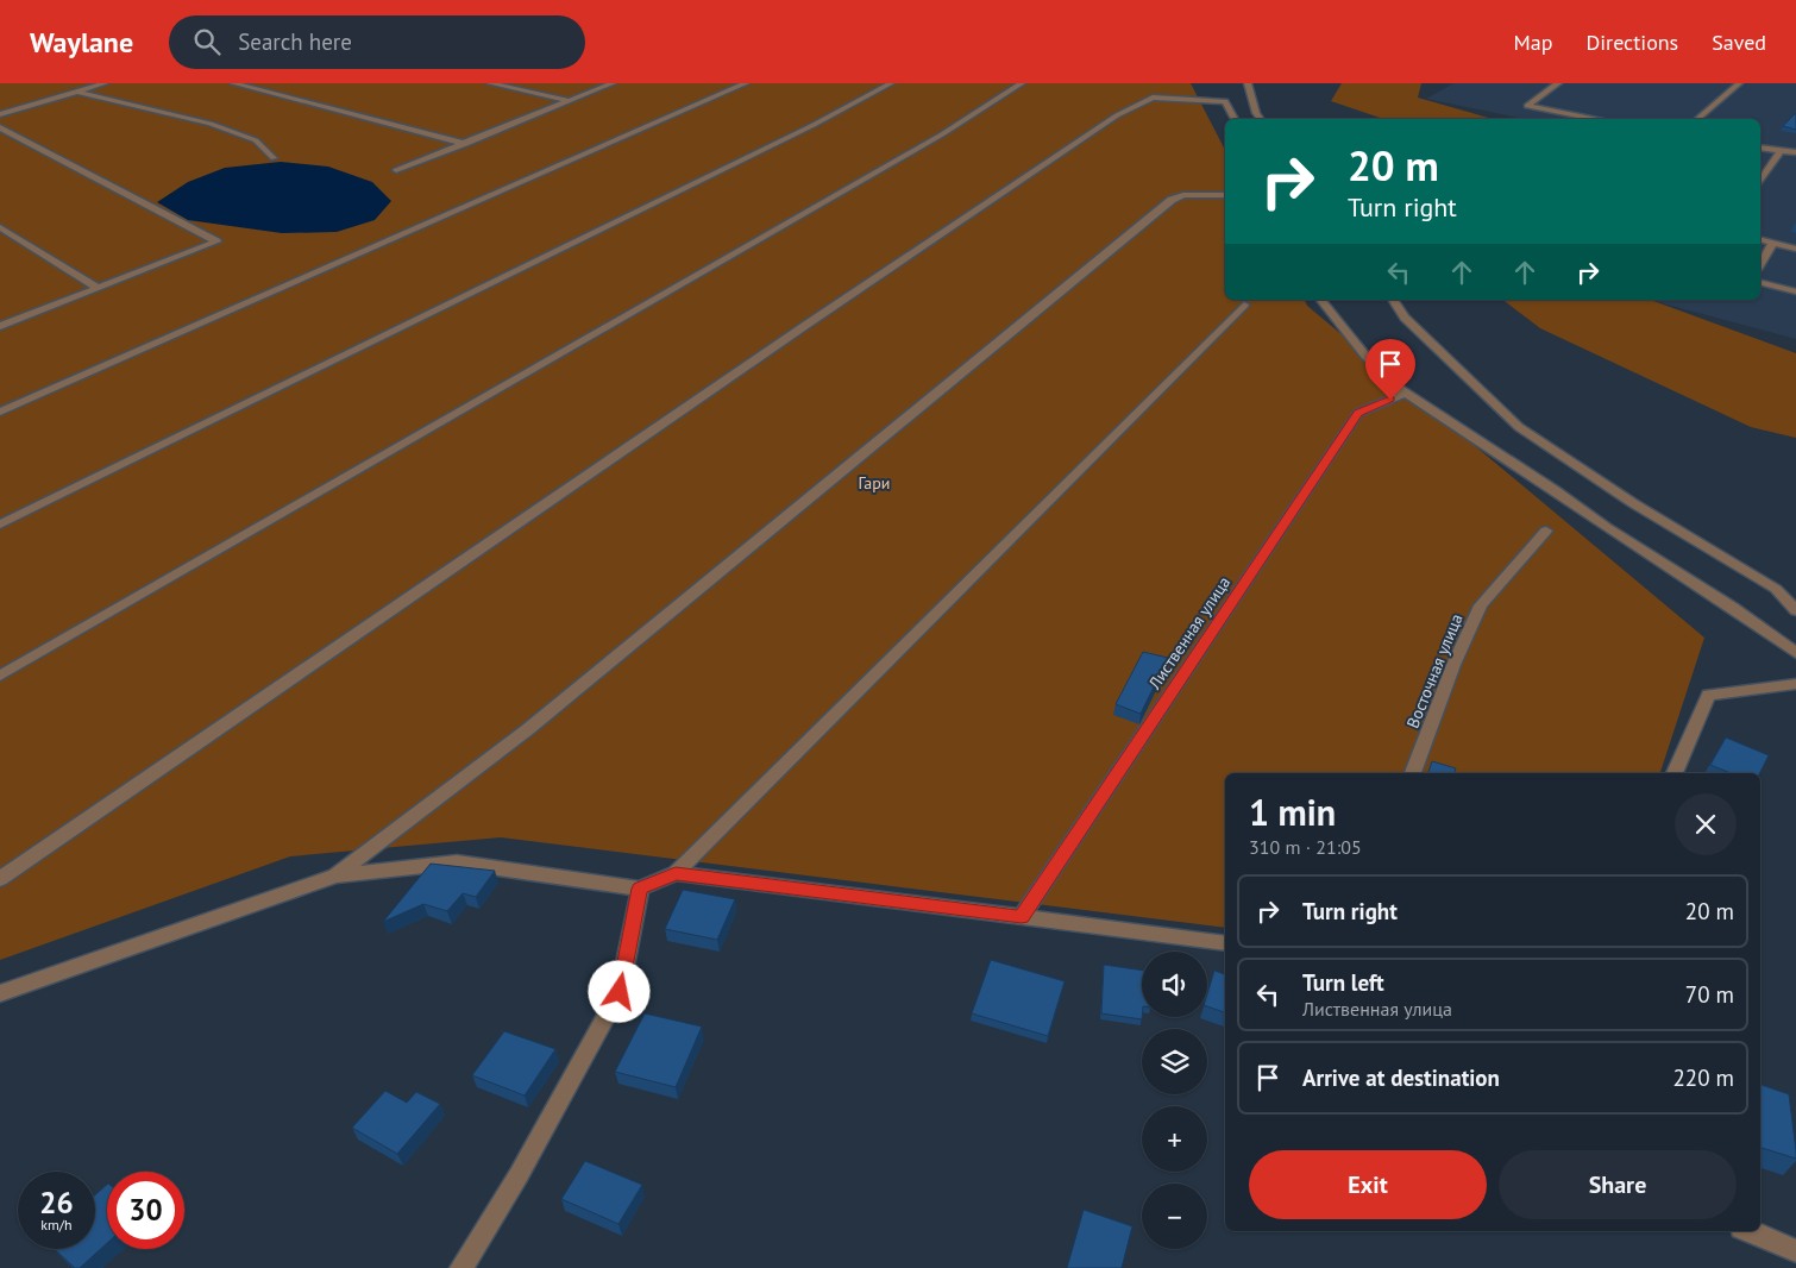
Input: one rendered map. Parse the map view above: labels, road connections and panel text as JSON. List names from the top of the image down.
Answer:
{
  "streets": {
    "street": ["Лиственная улица", "Восточная улица"]
  },
  "parks": ["Гари"],
  "page": {
    "header": "Waylane",
    "search": "Search here",
    "nav": ["Map", "Directions", "Saved"],
    "turn": ["20 m", "Turn right"],
    "heading": ["1 min", "310 m · 21:05"],
    "list": [
      {
        "name": "Turn right",
        "value": "20 m"
      },
      {
        "name": "Turn left",
        "note": "Лиственная улица",
        "value": "70 m"
      },
      {
        "name": "Arrive at destination",
        "value": "220 m"
      }
    ],
    "map_buttons": ["+", "−"],
    "buttons": ["Exit", "Share"],
    "speed": "26 km/h",
    "limit": "30"
  }
}
